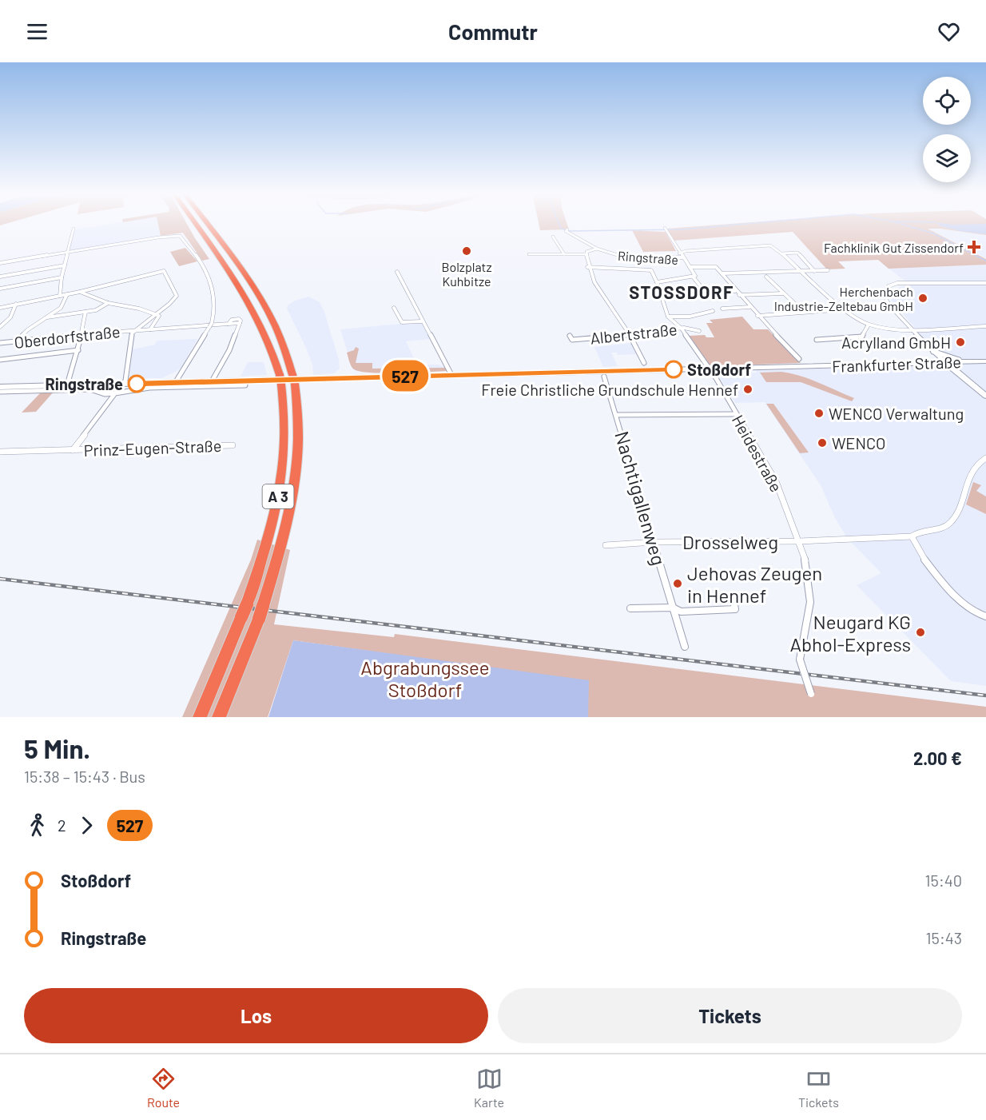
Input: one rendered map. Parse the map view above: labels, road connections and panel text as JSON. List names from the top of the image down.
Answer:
{
  "streets": {
    "highway": ["A 3"],
    "main road": ["Frankfurter Straße"],
    "street": [
      "Ringstraße",
      "Albertstraße",
      "Oberdorfstraße",
      "Prinz-Eugen-Straße",
      "Heidestraße",
      "Nachtigallenweg",
      "Drosselweg"
    ]
  },
  "crossings": [
    ["Albertstraße", "Heidestraße"],
    ["Frankfurter Straße", "Heidestraße"],
    ["Heidestraße", "Drosselweg"],
    ["Nachtigallenweg", "Drosselweg"]
  ],
  "districts": ["STOSSDORF"],
  "parks": ["Abgrabungssee Stoßdorf"],
  "places": {
    "health": ["Fachklinik Gut Zissendorf"],
    "other": [
      "Bolzplatz Kuhbitze",
      "Herchenbach Industrie-Zeltebau GmbH",
      "Acrylland GmbH",
      "Stoßdorf",
      "Ringstraße",
      "Freie Christliche Grundschule Hennef",
      "WENCO Verwaltung",
      "WENCO",
      "Jehovas Zeugen in Hennef",
      "Neugard KG Abhol-Express"
    ]
  },
  "lines": ["bus line 527"],
  "page": {
    "header": "Commutr",
    "on_map": "527",
    "heading": ["5 Min.", "15:38 – 15:43 · Bus", "2.00 €"],
    "legs": ["2", "527"],
    "list": [
      {
        "name": "Stoßdorf",
        "value": "15:40"
      },
      {
        "name": "Ringstraße",
        "value": "15:43"
      }
    ],
    "buttons": ["Los", "Tickets"],
    "tabs": ["Route", "Karte", "Tickets"]
  }
}
